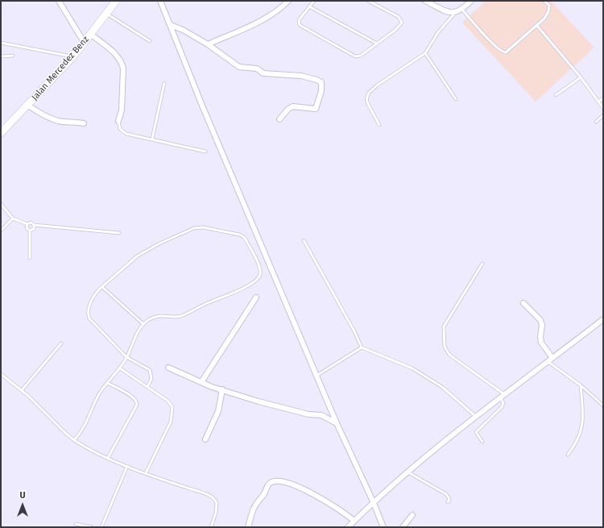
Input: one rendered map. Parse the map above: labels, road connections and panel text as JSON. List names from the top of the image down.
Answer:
{
  "streets": {
    "main road": ["Jalan Mercedez Benz"]
  },
  "north": "top"
}
